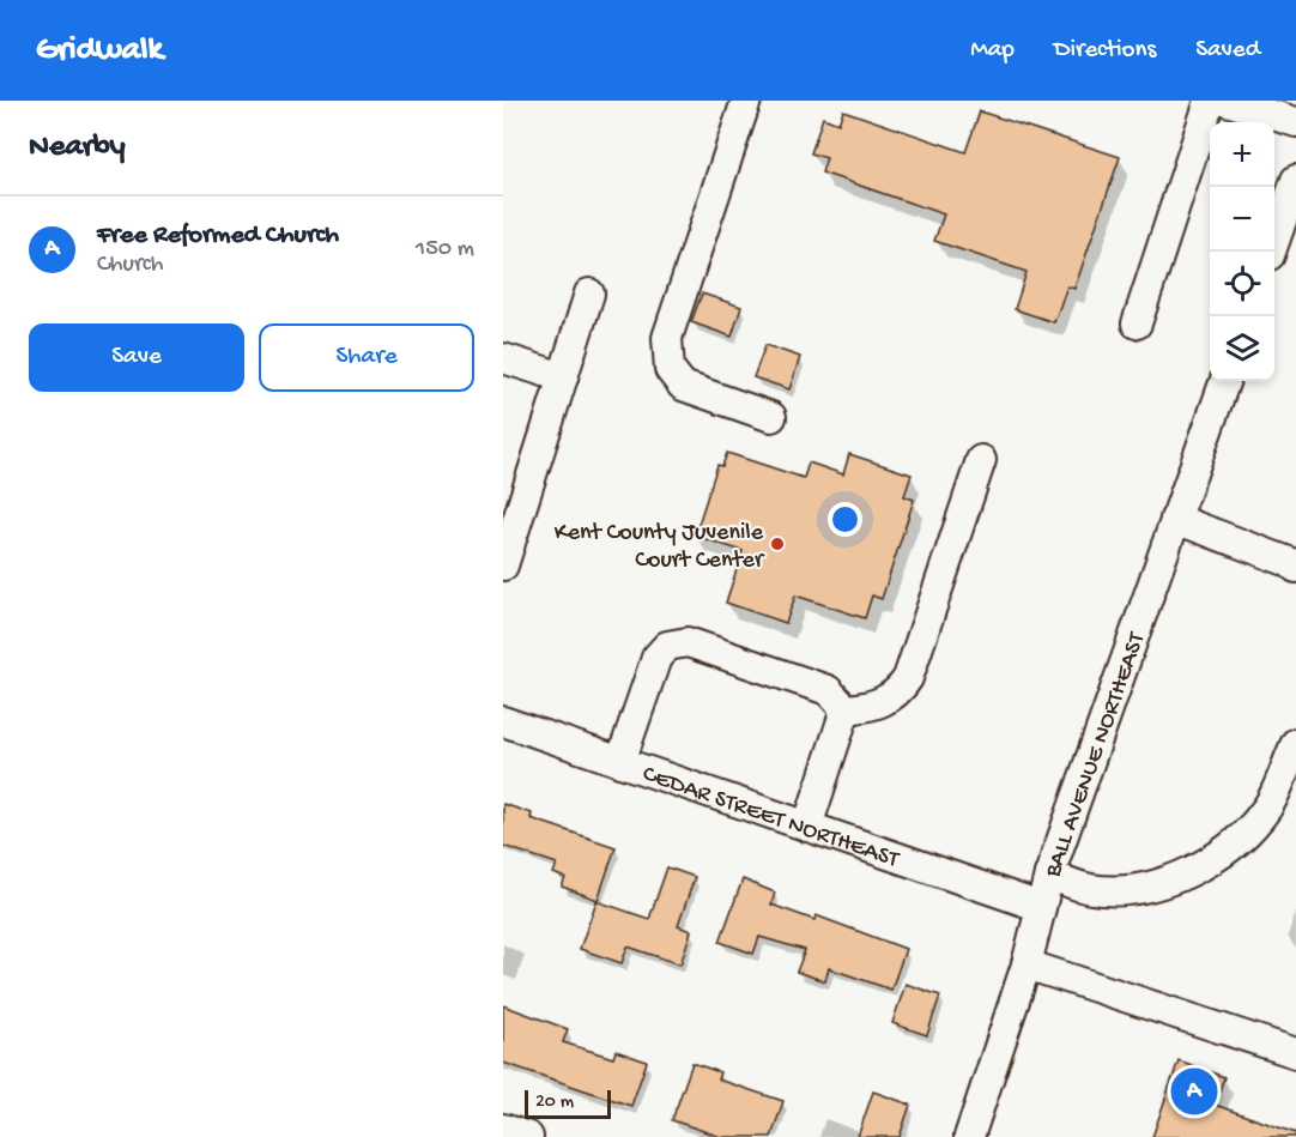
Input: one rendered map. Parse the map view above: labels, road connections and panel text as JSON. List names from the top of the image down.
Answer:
{
  "streets": {
    "street": ["BALL AVENUE NORTHEAST", "CEDAR STREET NORTHEAST"]
  },
  "crossings": [
    ["BALL AVENUE NORTHEAST", "CEDAR STREET NORTHEAST"]
  ],
  "places": ["Kent County Juvenile Court Center"],
  "scale_bar": "20 m",
  "page": {
    "header": "Gridwalk",
    "nav": ["Map", "Directions", "Saved"],
    "heading": "Nearby",
    "map_buttons": ["+", "−"],
    "list": [
      {
        "mark": "A",
        "name": "Free Reformed Church",
        "note": "Church",
        "value": "150 m"
      }
    ],
    "buttons": ["Save", "Share"],
    "pins": "A",
    "scale": "20 m"
  }
}
